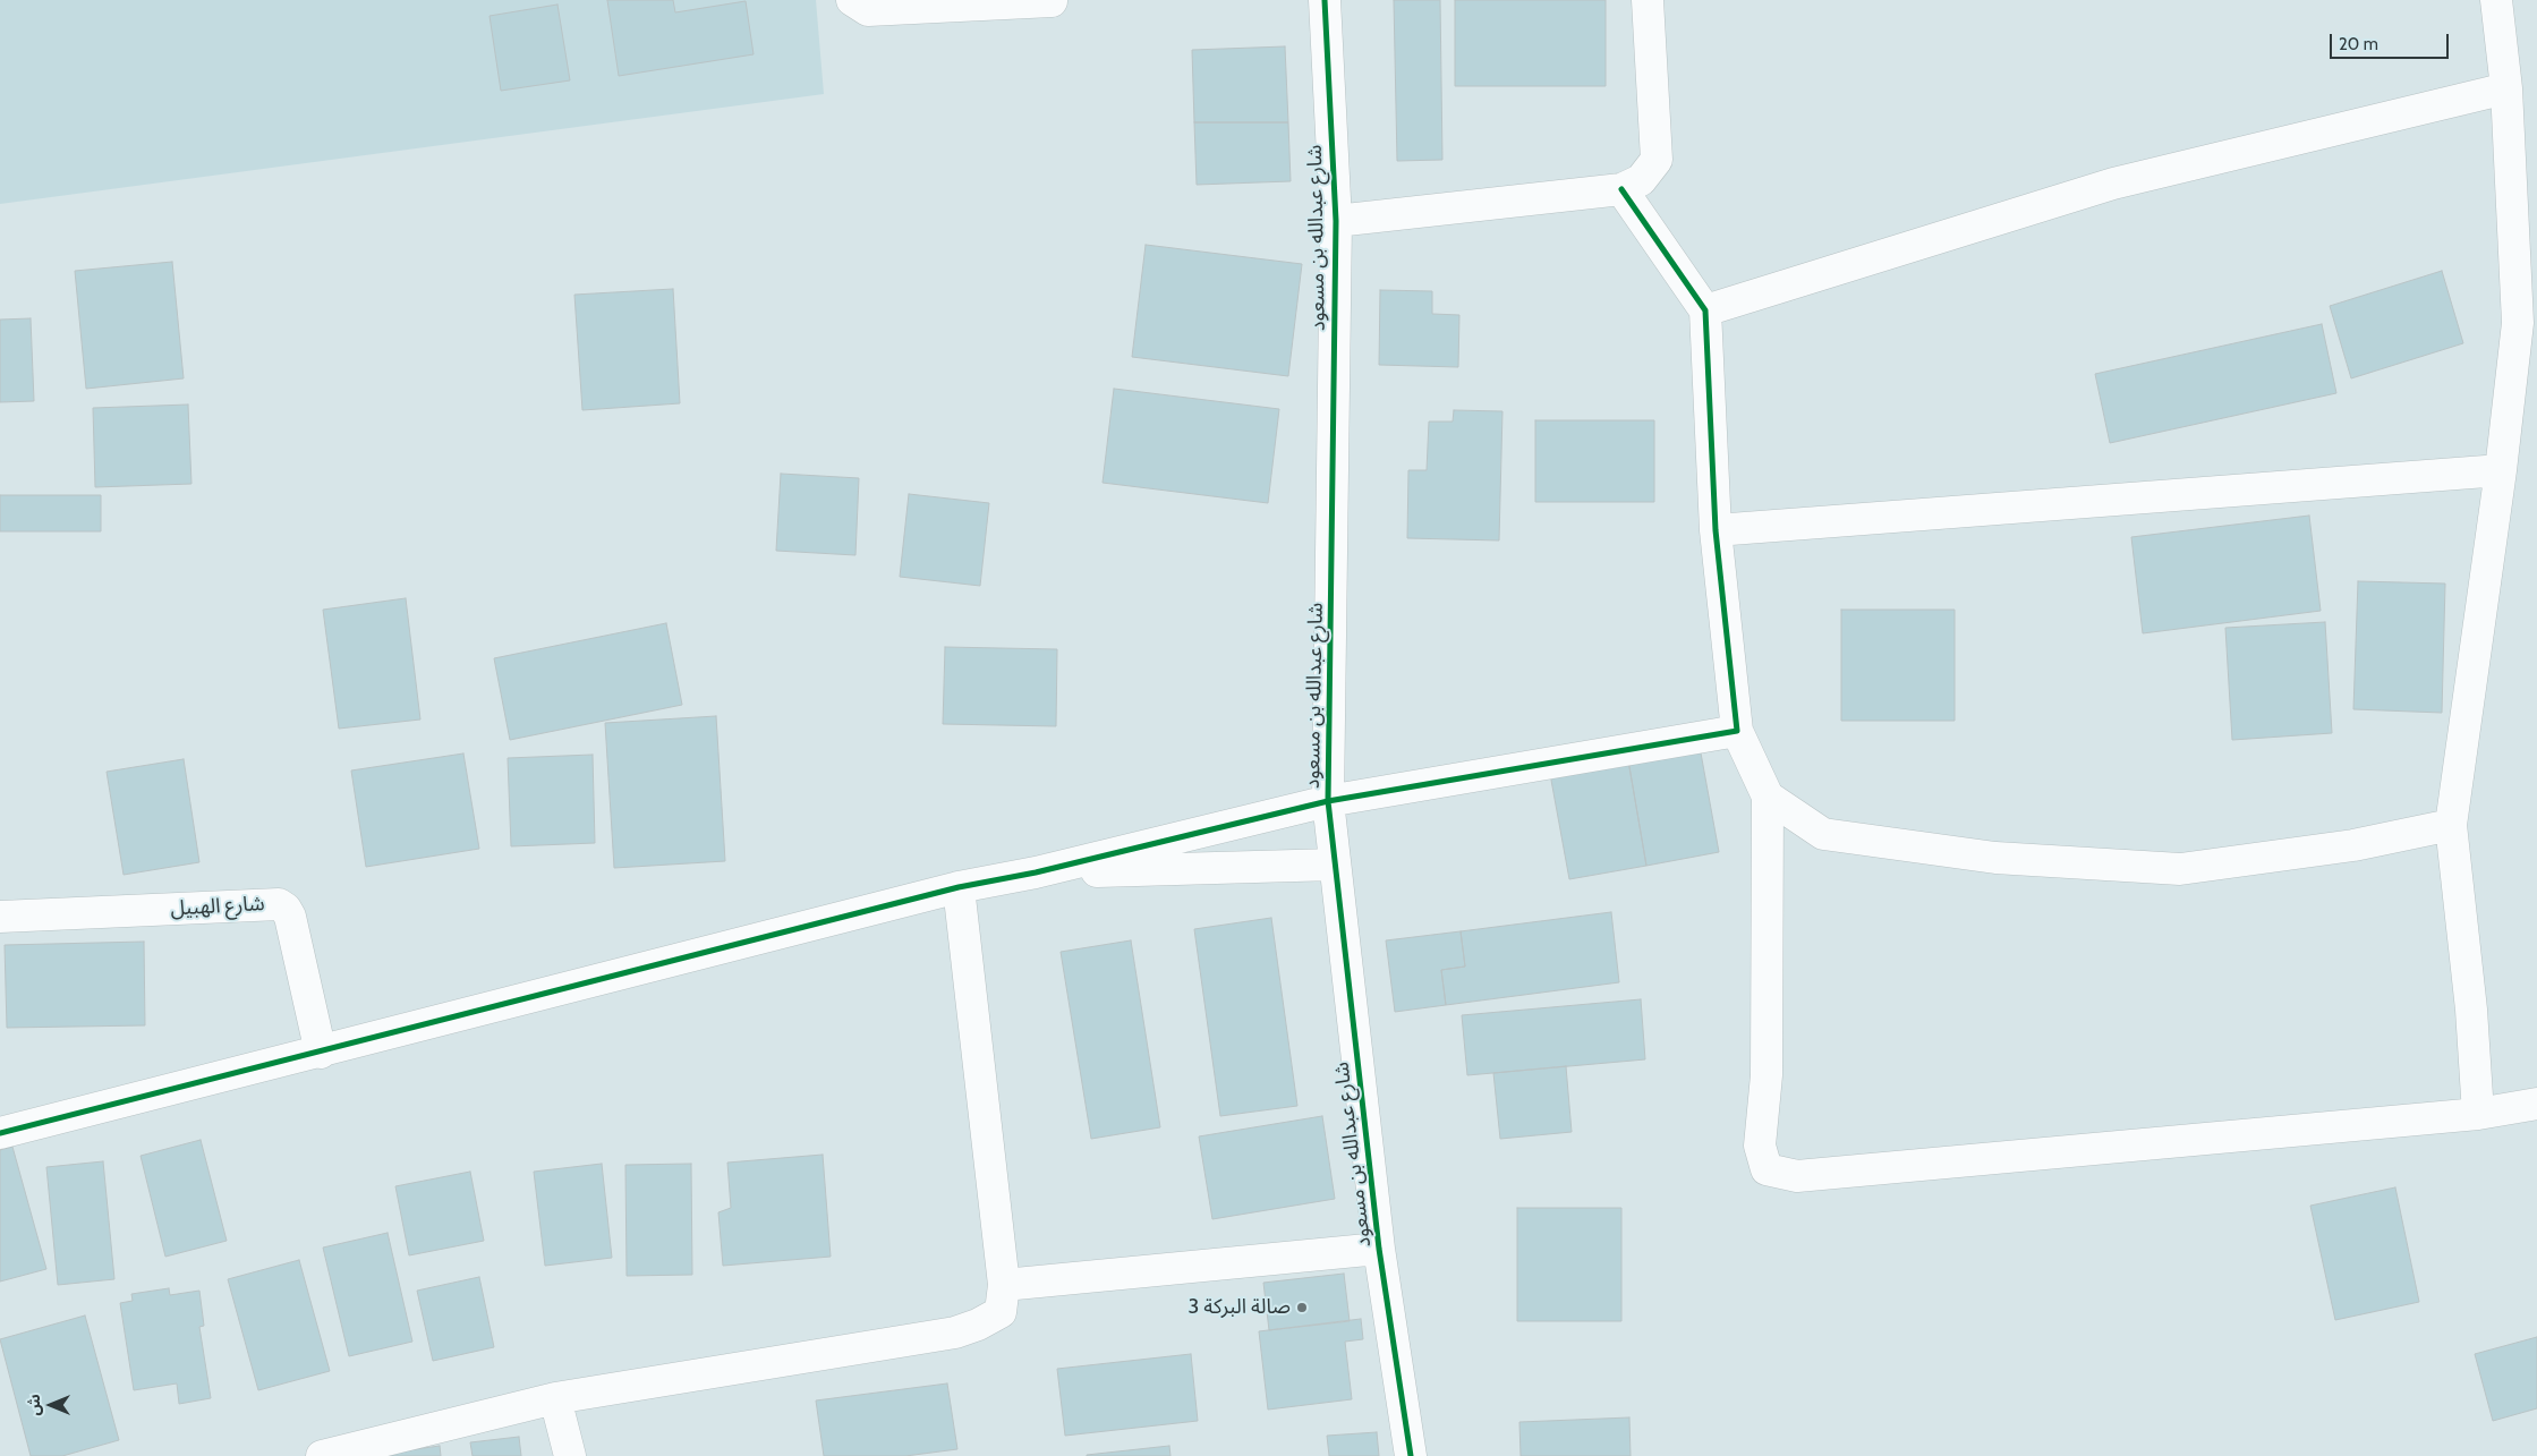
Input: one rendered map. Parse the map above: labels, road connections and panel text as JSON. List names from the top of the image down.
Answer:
{
  "streets": {
    "street": ["شارع عبدالله بن مسعود", "شارع الهبيل"]
  },
  "places": ["صالة البركة 3"],
  "scale_bar": "20 m",
  "north": "left"
}
